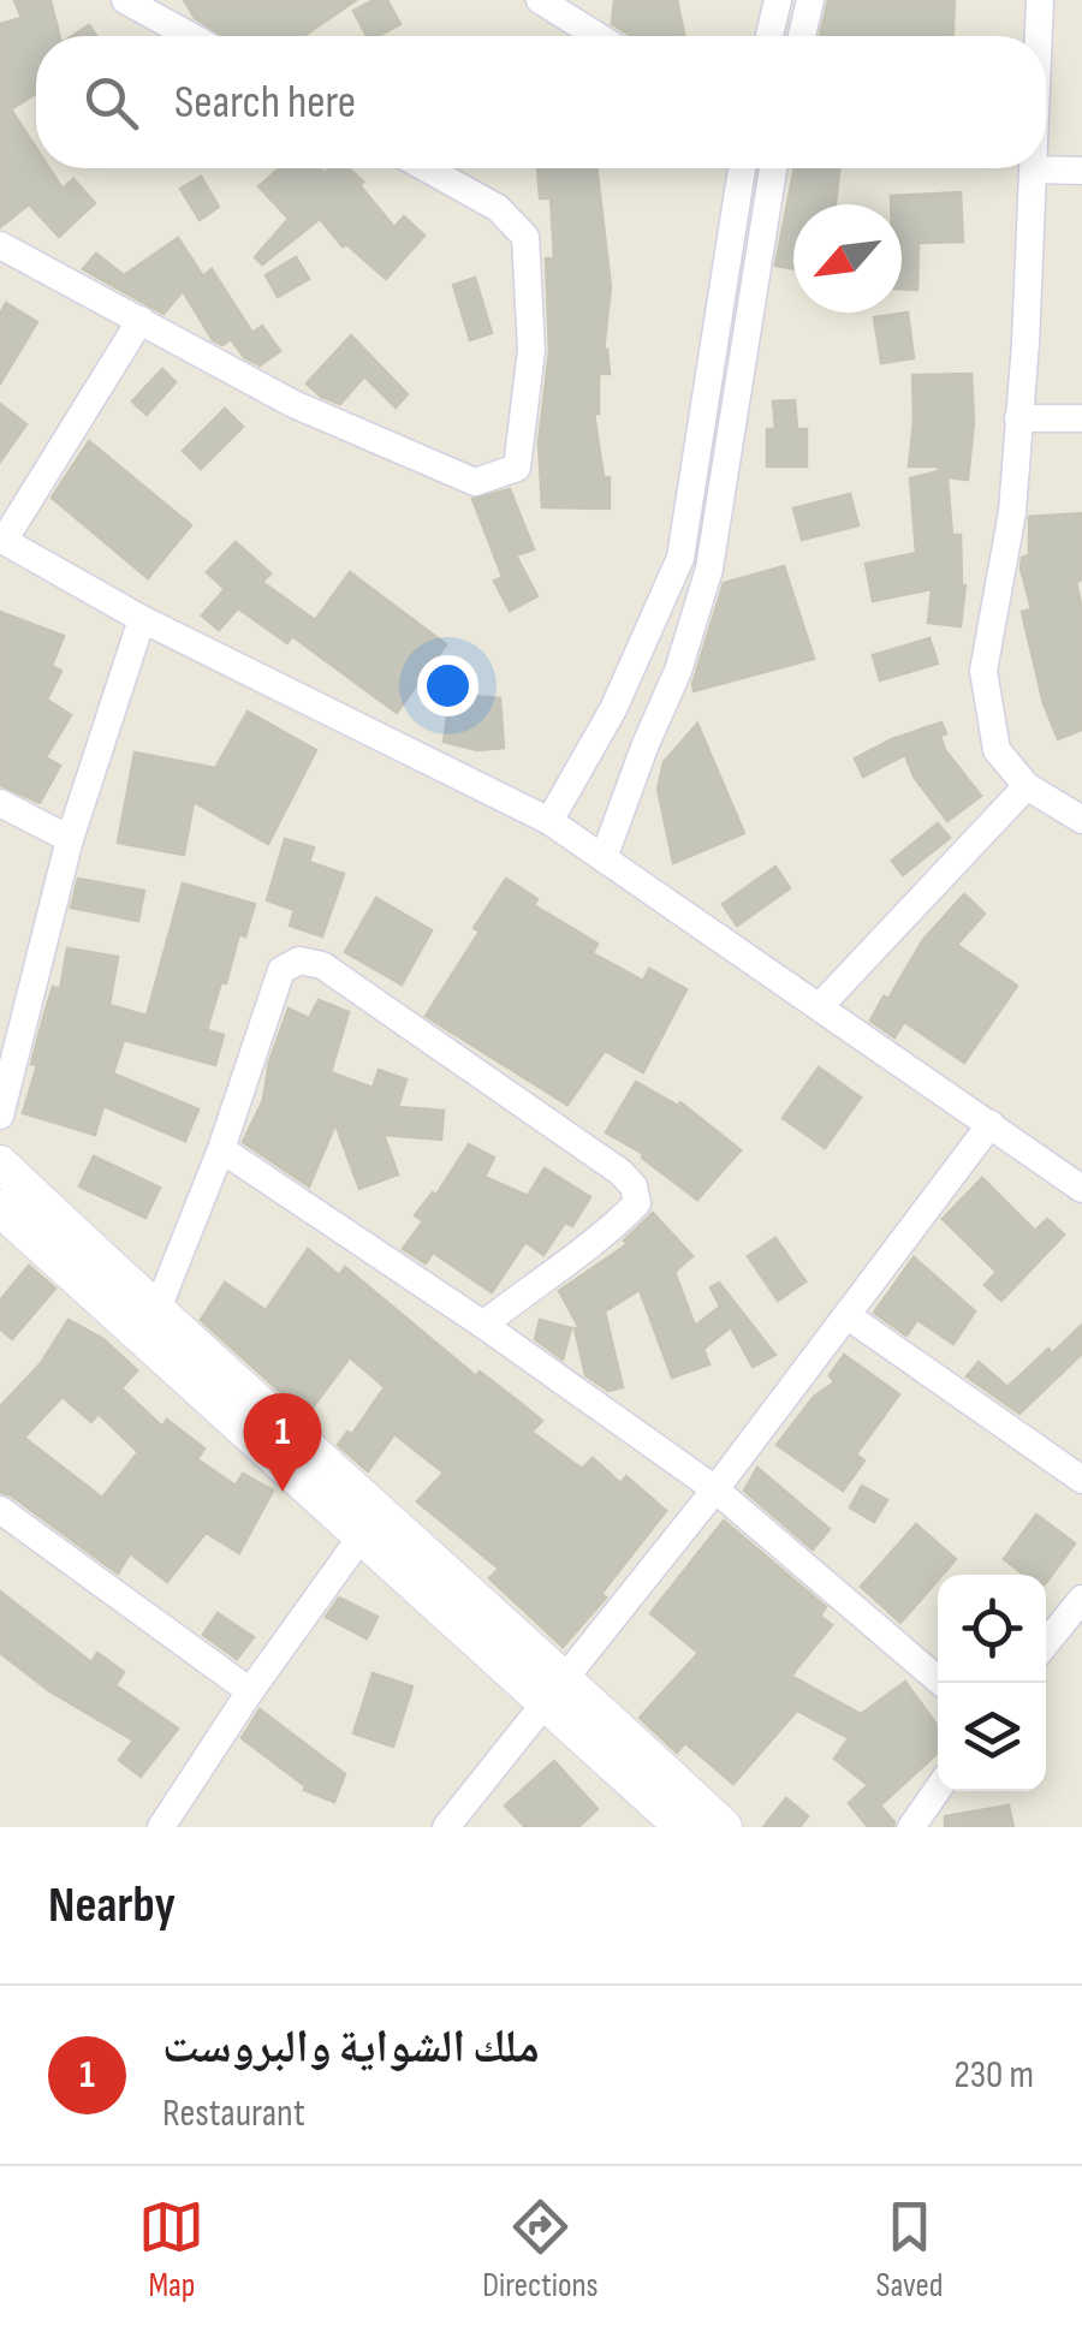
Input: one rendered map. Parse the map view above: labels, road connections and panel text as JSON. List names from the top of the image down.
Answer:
{
  "north": "bottom left",
  "page": {
    "search": "Search here",
    "pins": "1",
    "heading": "Nearby",
    "list": [
      {
        "mark": "1",
        "name": "ملك الشواية والبروست",
        "note": "Restaurant",
        "value": "230 m"
      }
    ],
    "nav": ["Map", "Directions", "Saved"]
  }
}
